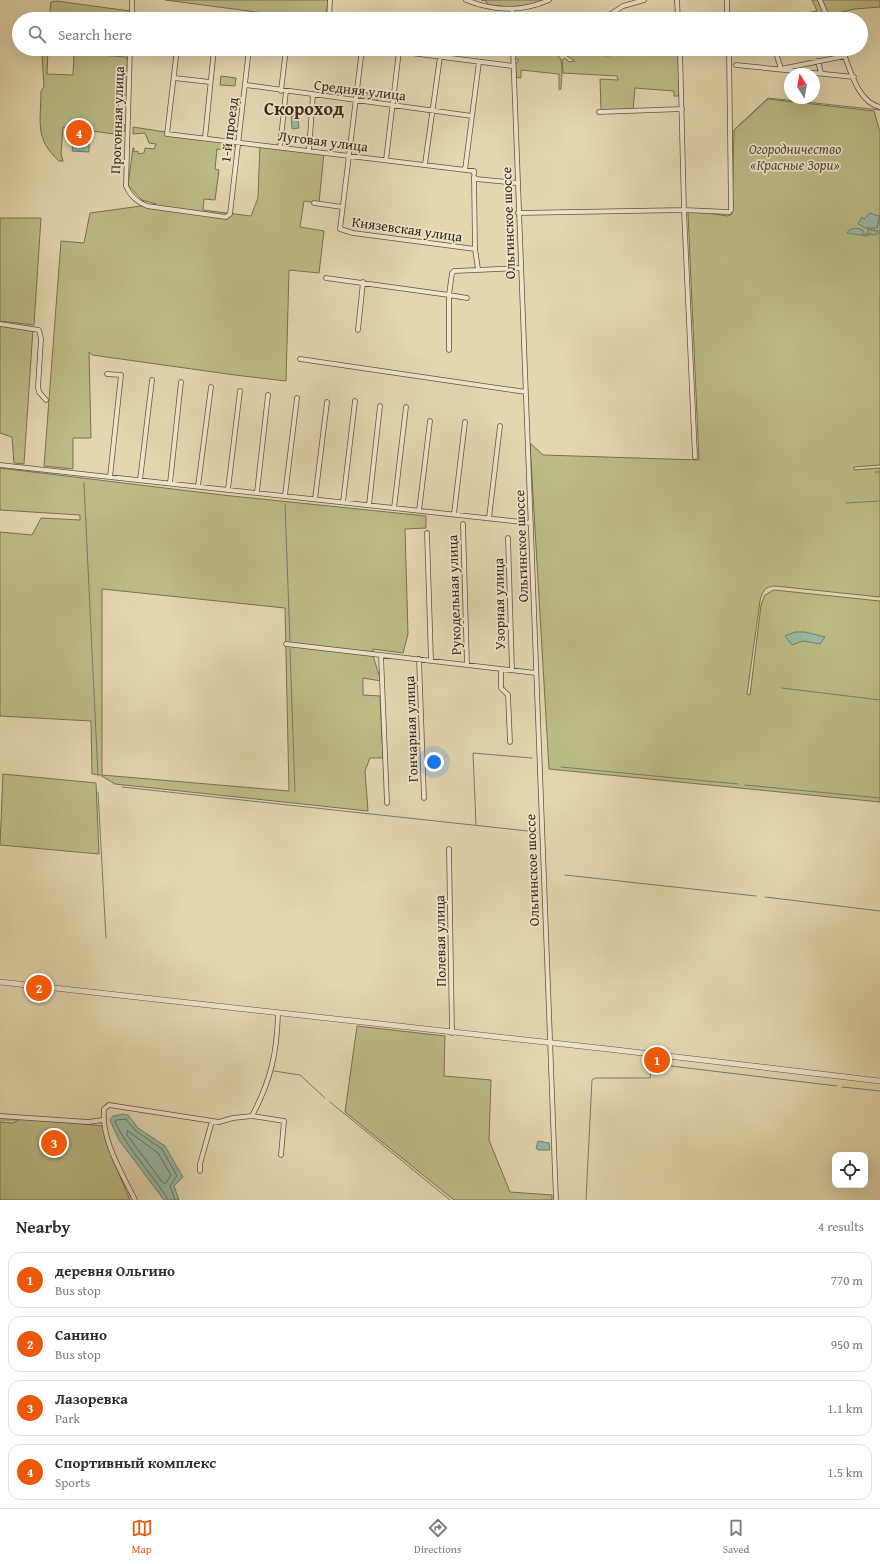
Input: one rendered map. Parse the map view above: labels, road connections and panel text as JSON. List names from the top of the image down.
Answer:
{
  "streets": {
    "street": [
      "Средняя улица",
      "Прогонная улица",
      "1-й проезд",
      "Луговая улица",
      "Ольгинское шоссе",
      "Князевская улица",
      "Рукодельная улица",
      "Узорная улица",
      "Гончарная улица",
      "Полевая улица"
    ]
  },
  "crossings": [
    ["Средняя улица", "1-й проезд"],
    ["Прогонная улица", "1-й проезд"],
    ["1-й проезд", "Луговая улица"],
    ["Луговая улица", "Ольгинское шоссе"]
  ],
  "districts": ["Скороход"],
  "parks": ["Огородничество «Красные Зори»"],
  "north": "top",
  "page": {
    "search": "Search here",
    "pins": [
      "4",
      "2",
      "1",
      "3"
    ],
    "heading": ["Nearby", "4 results"],
    "list": [
      {
        "mark": "1",
        "name": "деревня Ольгино",
        "note": "Bus stop",
        "value": "770 m"
      },
      {
        "mark": "2",
        "name": "Санино",
        "note": "Bus stop",
        "value": "950 m"
      },
      {
        "mark": "3",
        "name": "Лазоревка",
        "note": "Park",
        "value": "1.1 km"
      },
      {
        "mark": "4",
        "name": "Спортивный комплекс",
        "note": "Sports",
        "value": "1.5 km"
      }
    ],
    "nav": ["Map", "Directions", "Saved"]
  }
}
